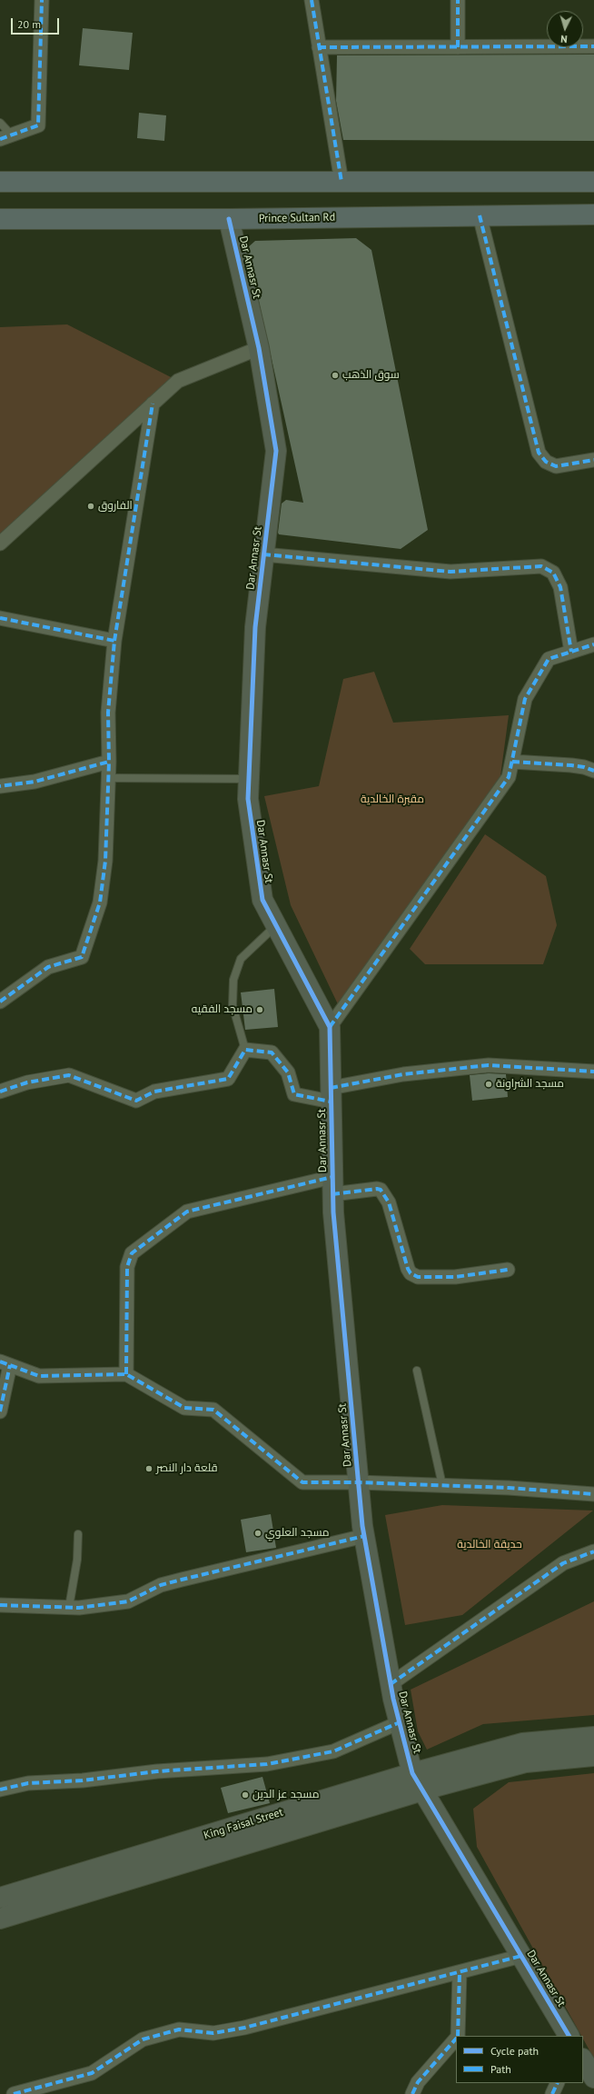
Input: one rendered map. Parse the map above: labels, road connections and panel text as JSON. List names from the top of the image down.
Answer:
{
  "streets": {
    "highway": ["Prince Sultan Rd"],
    "street": ["Dar Annasr St", "King Faisal Street"]
  },
  "crossings": [
    ["Prince Sultan Rd", "Dar Annasr St"],
    ["Dar Annasr St", "King Faisal Street"]
  ],
  "parks": ["مقبرة الخالدية", "حديقة الخالدية"],
  "places": [
    "سوق الذهب",
    "الفاروق",
    "مسجد الفقيه",
    "مسجد الشراونة",
    "قلعة دار النصر",
    "مسجد العلوي",
    "مسجد عز الدين"
  ],
  "legend": ["Cycle path", "Path"],
  "scale_bar": "20 m",
  "north": "bottom"
}
